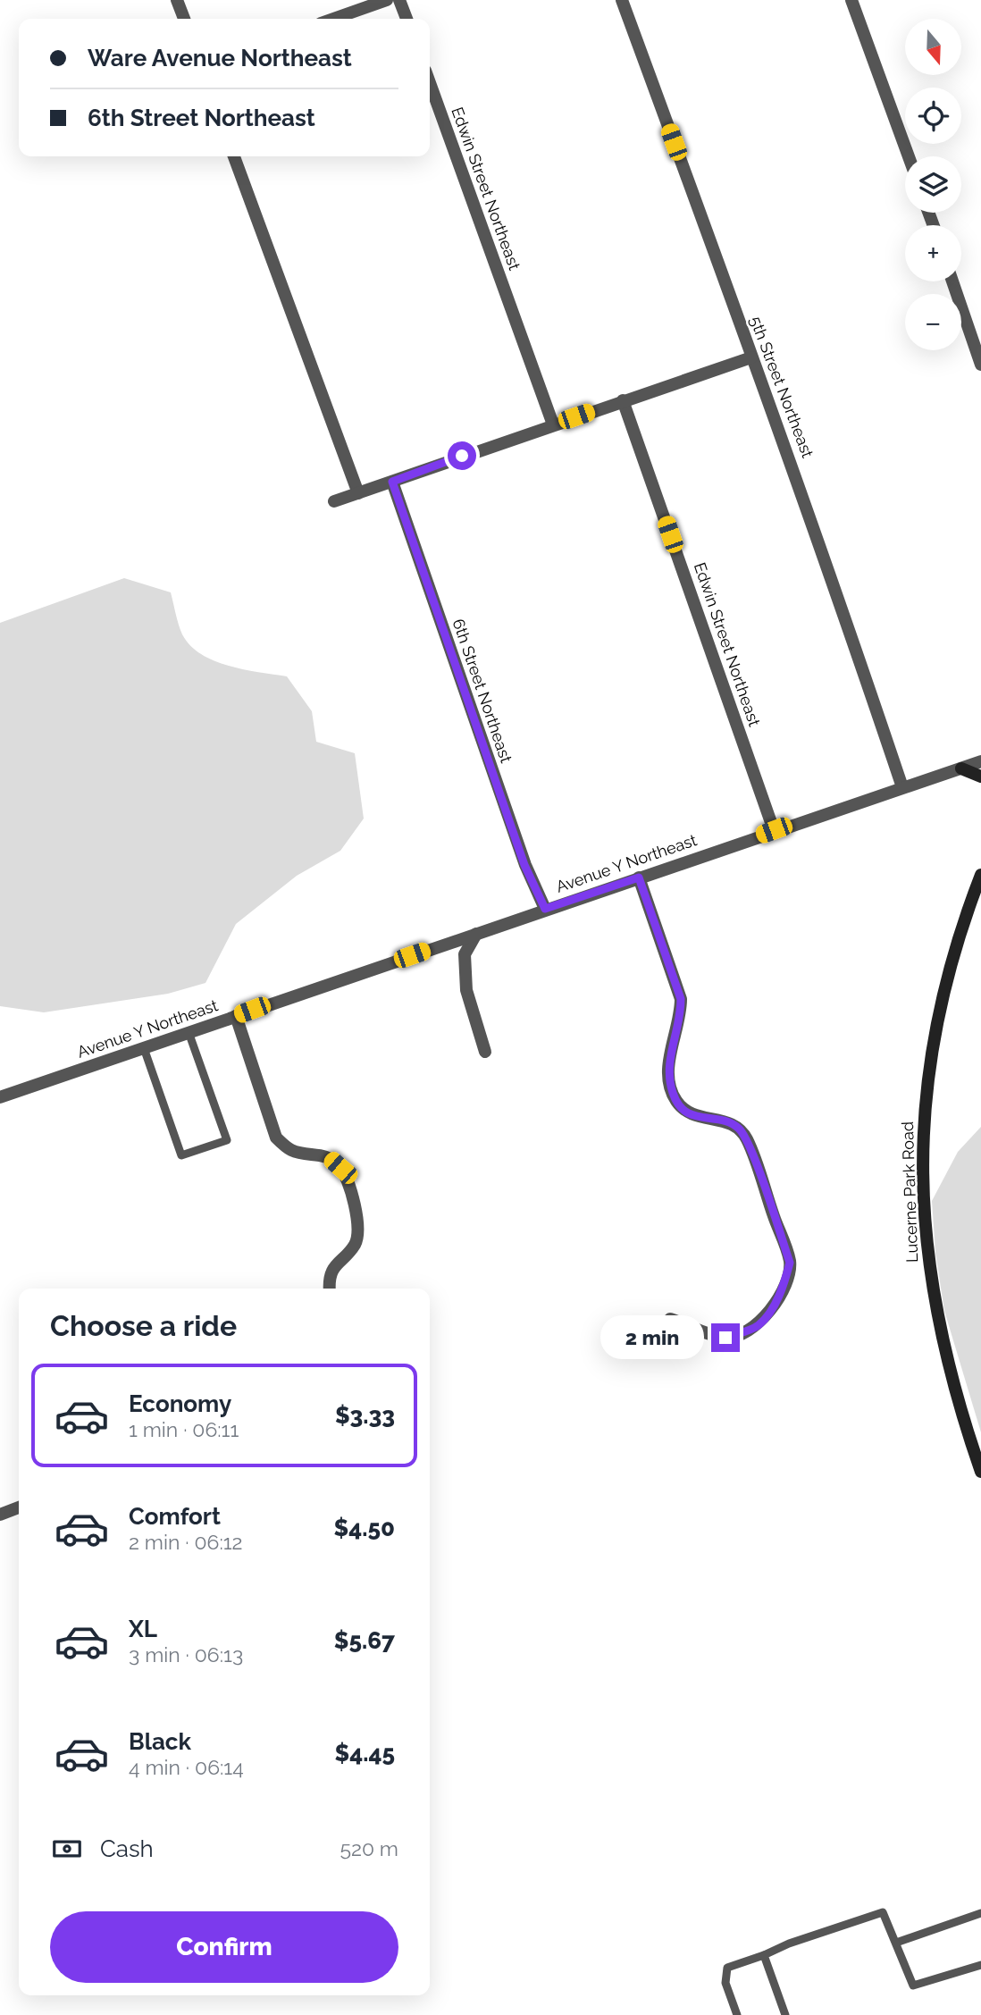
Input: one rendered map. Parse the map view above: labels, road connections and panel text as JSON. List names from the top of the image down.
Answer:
{
  "streets": {
    "main road": ["Lucerne Park Road"],
    "street": [
      "Edwin Street Northeast",
      "5th Street Northeast",
      "6th Street Northeast",
      "Avenue Y Northeast"
    ]
  },
  "crossings": [
    ["Edwin Street Northeast", "Avenue Y Northeast"],
    ["5th Street Northeast", "Avenue Y Northeast"],
    ["6th Street Northeast", "Avenue Y Northeast"]
  ],
  "north": "bottom",
  "page": {
    "map_buttons": ["+", "−"],
    "banner": ["Ware Avenue Northeast", "6th Street Northeast"],
    "heading": "Choose a ride",
    "bubble": "2 min",
    "list": [
      {
        "name": "Economy",
        "note": "1 min · 06:11",
        "value": "$3.33"
      },
      {
        "name": "Comfort",
        "note": "2 min · 06:12",
        "value": "$4.50"
      },
      {
        "name": "XL",
        "note": "3 min · 06:13",
        "value": "$5.67"
      },
      {
        "name": "Black",
        "note": "4 min · 06:14",
        "value": "$4.45"
      }
    ],
    "pay": ["Cash", "520 m"],
    "buttons": "Confirm"
  }
}
